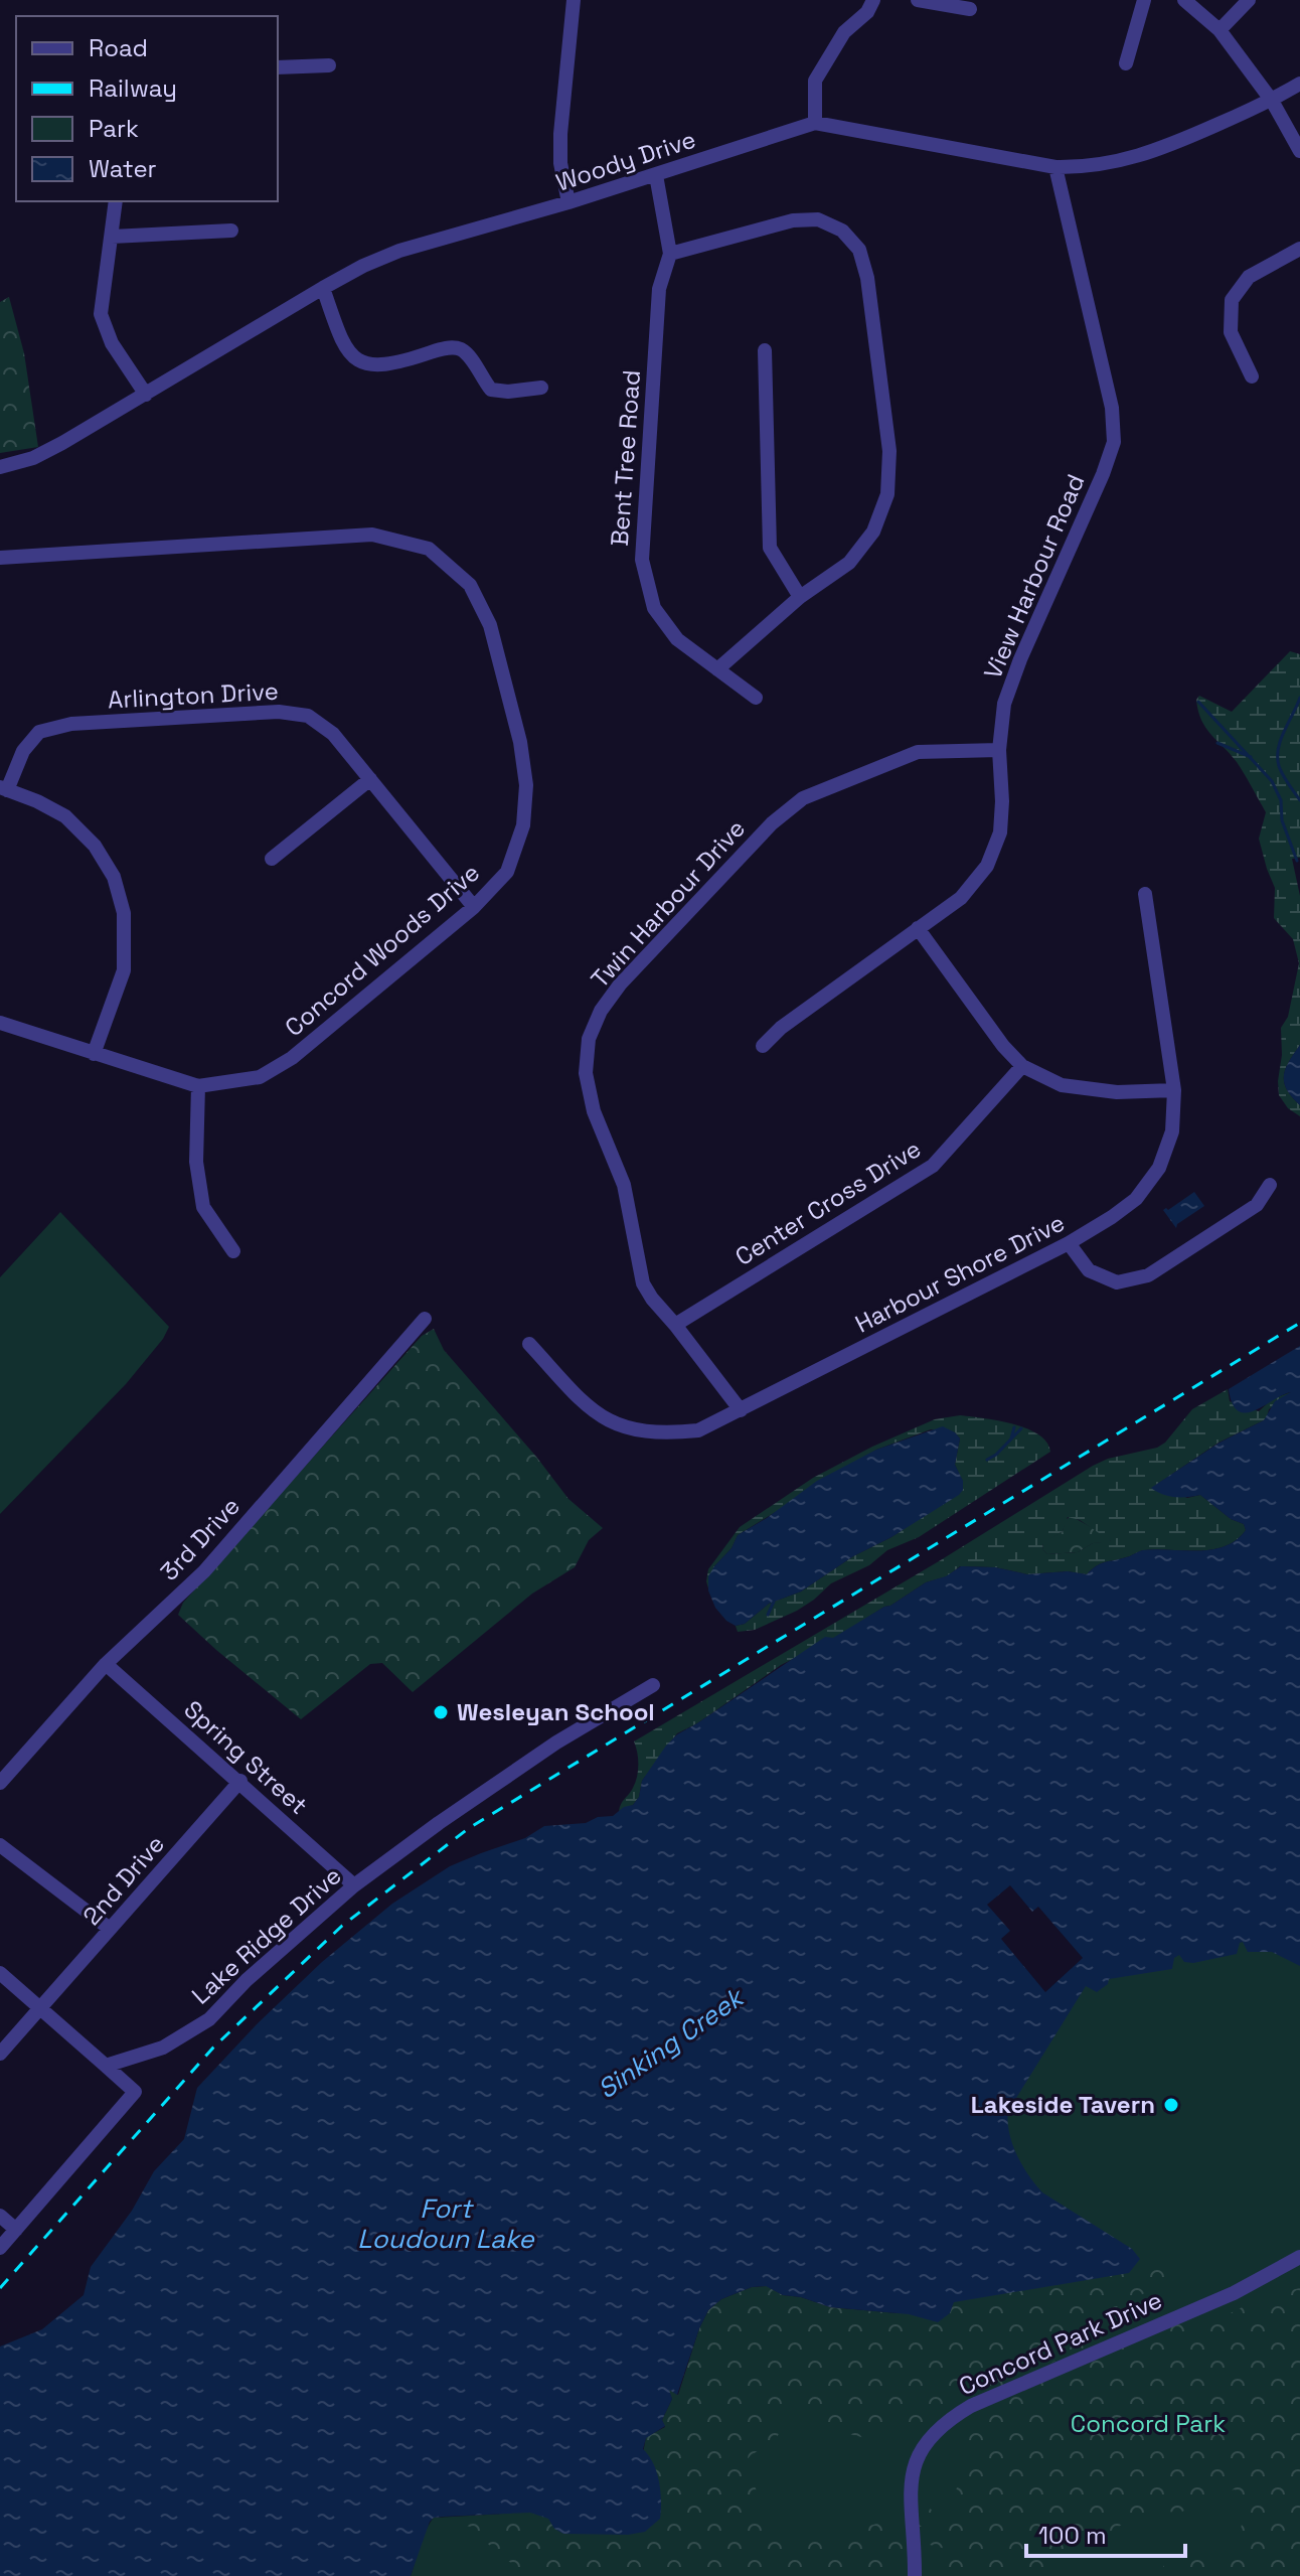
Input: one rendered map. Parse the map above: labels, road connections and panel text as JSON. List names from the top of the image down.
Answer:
{
  "streets": {
    "street": [
      "Woody Drive",
      "Bent Tree Road",
      "View Harbour Road",
      "Arlington Drive",
      "Twin Harbour Drive",
      "Concord Woods Drive",
      "Center Cross Drive",
      "Harbour Shore Drive",
      "3rd Drive",
      "Spring Street",
      "2nd Drive",
      "Lake Ridge Drive",
      "Concord Park Drive"
    ]
  },
  "crossings": [
    ["Woody Drive", "Bent Tree Road"],
    ["Woody Drive", "View Harbour Road"],
    ["View Harbour Road", "Twin Harbour Drive"],
    ["Arlington Drive", "Concord Woods Drive"],
    ["Twin Harbour Drive", "Center Cross Drive"],
    ["Twin Harbour Drive", "Harbour Shore Drive"],
    ["3rd Drive", "Spring Street"],
    ["Spring Street", "2nd Drive"],
    ["Spring Street", "Lake Ridge Drive"]
  ],
  "water": ["Sinking Creek", "Fort Loudoun Lake"],
  "parks": ["Concord Park"],
  "places": ["Wesleyan School", "Lakeside Tavern"],
  "legend": [
    "Road",
    "Railway",
    "Park",
    "Water"
  ],
  "scale_bar": "100 m"
}
